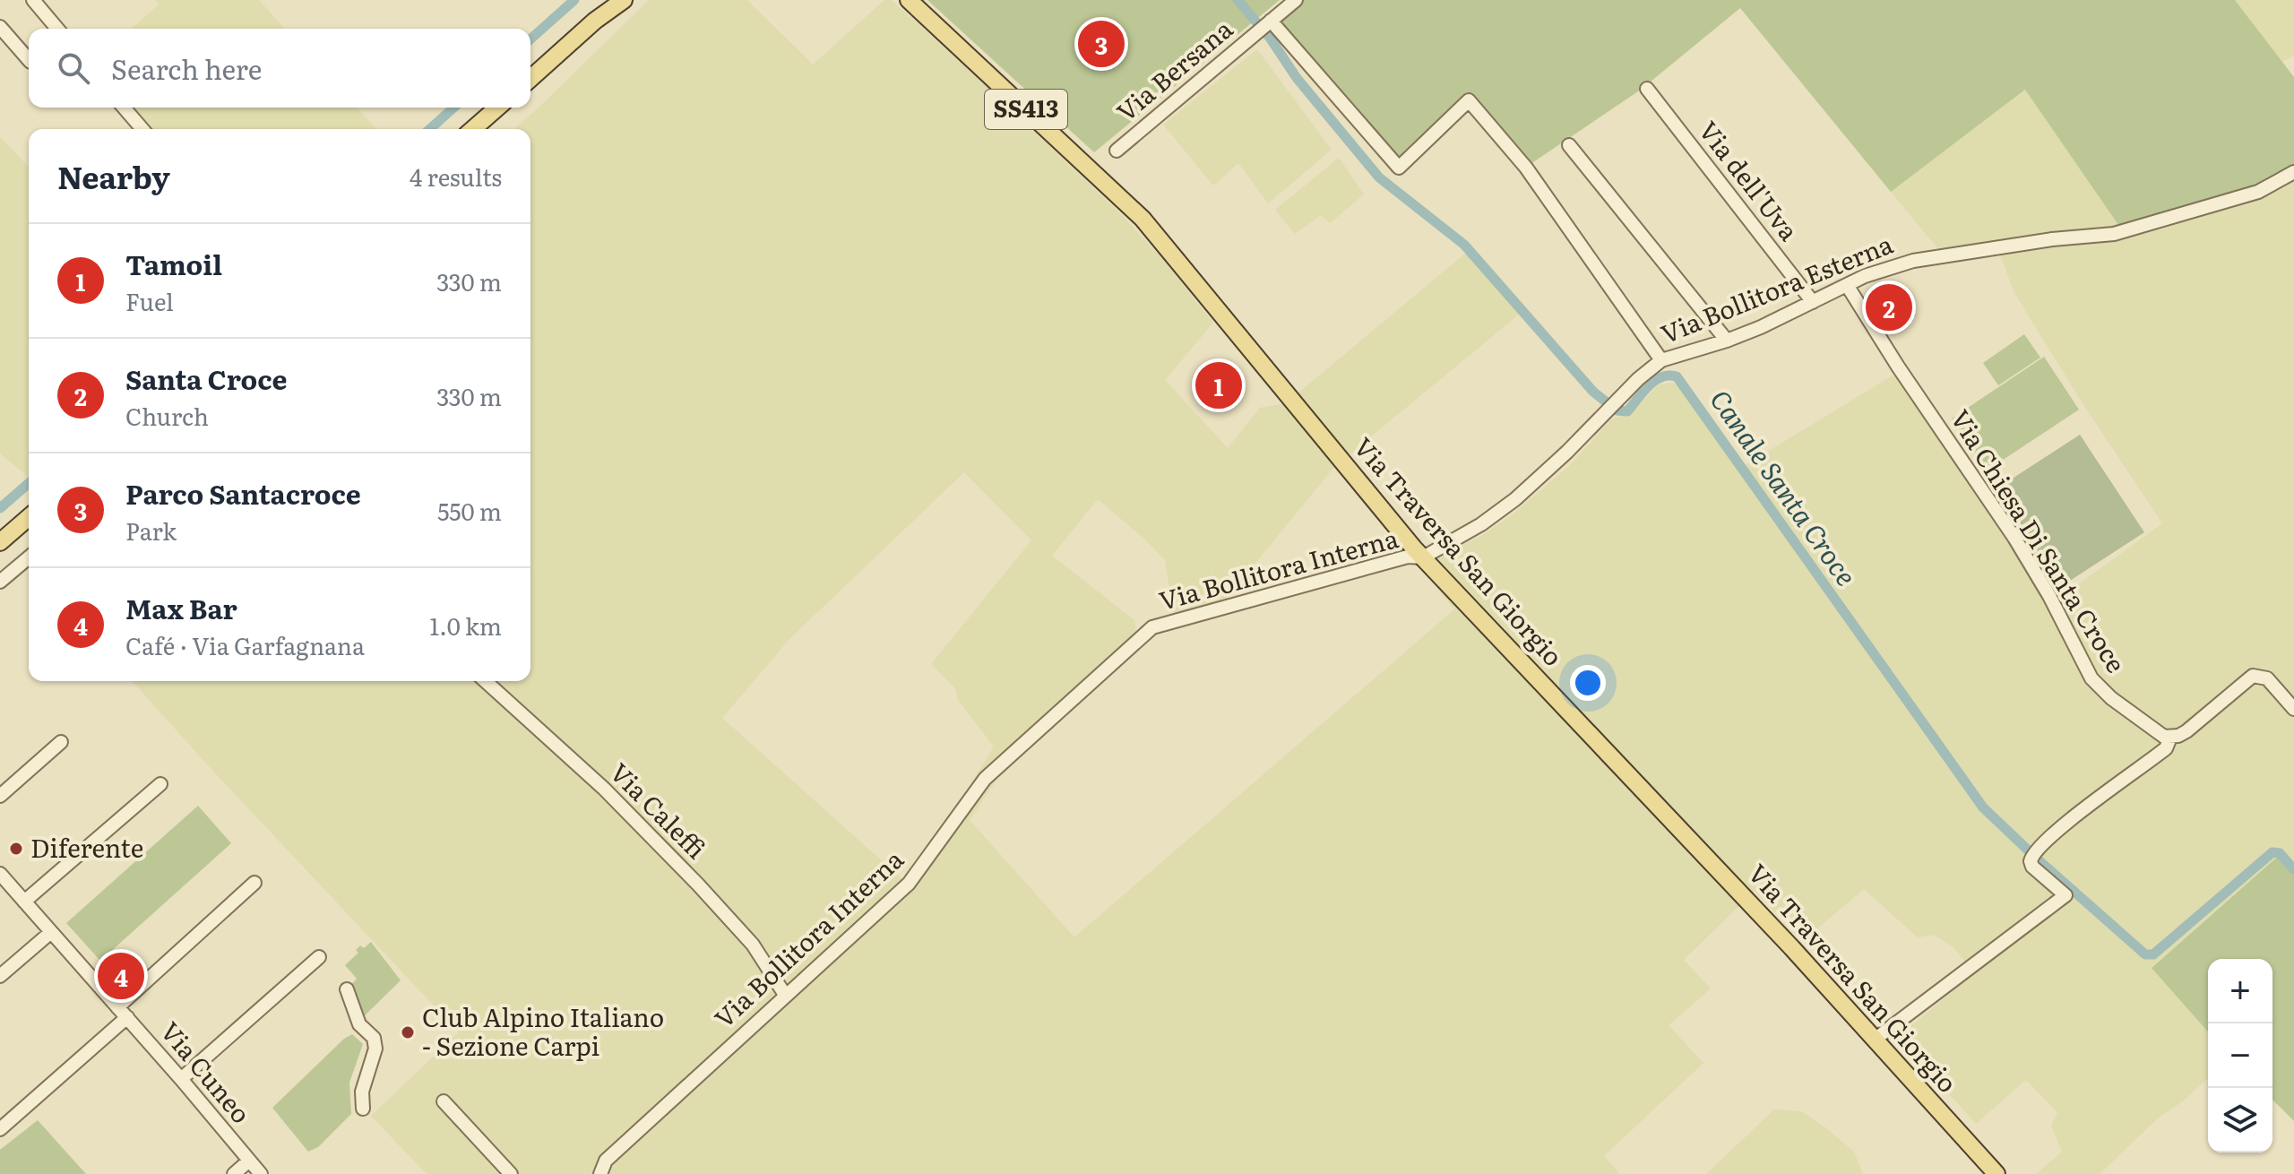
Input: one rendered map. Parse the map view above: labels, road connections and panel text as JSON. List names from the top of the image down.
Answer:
{
  "streets": {
    "main road": ["SS413", "Via Traversa San Giorgio"],
    "street": [
      "Via Bersana",
      "Via dell'Uva",
      "Via Bollitora Esterna",
      "Via Chiesa Di Santa Croce",
      "Via Bollitora Interna",
      "Via Caleffi",
      "Via Cuneo"
    ]
  },
  "crossings": [
    ["Via dell'Uva", "Via Bollitora Esterna"],
    ["Via Bollitora Esterna", "Via Chiesa Di Santa Croce"],
    ["Via Bollitora Esterna", "Via Traversa San Giorgio"],
    ["Via Bollitora Esterna", "Via Bollitora Interna"],
    ["Via Traversa San Giorgio", "Via Bollitora Interna"],
    ["Via Bollitora Interna", "Via Caleffi"]
  ],
  "water": ["Canale Santa Croce"],
  "places": ["Diferente", "Club Alpino Italiano - Sezione Carpi"],
  "page": {
    "pins": [
      "3",
      "2",
      "1",
      "4"
    ],
    "search": "Search here",
    "heading": ["Nearby", "4 results"],
    "list": [
      {
        "mark": "1",
        "name": "Tamoil",
        "note": "Fuel",
        "value": "330 m"
      },
      {
        "mark": "2",
        "name": "Santa Croce",
        "note": "Church",
        "value": "330 m"
      },
      {
        "mark": "3",
        "name": "Parco Santacroce",
        "note": "Park",
        "value": "550 m"
      },
      {
        "mark": "4",
        "name": "Max Bar",
        "note": "Café · Via Garfagnana",
        "value": "1.0 km"
      }
    ],
    "map_buttons": ["+", "−"]
  }
}
